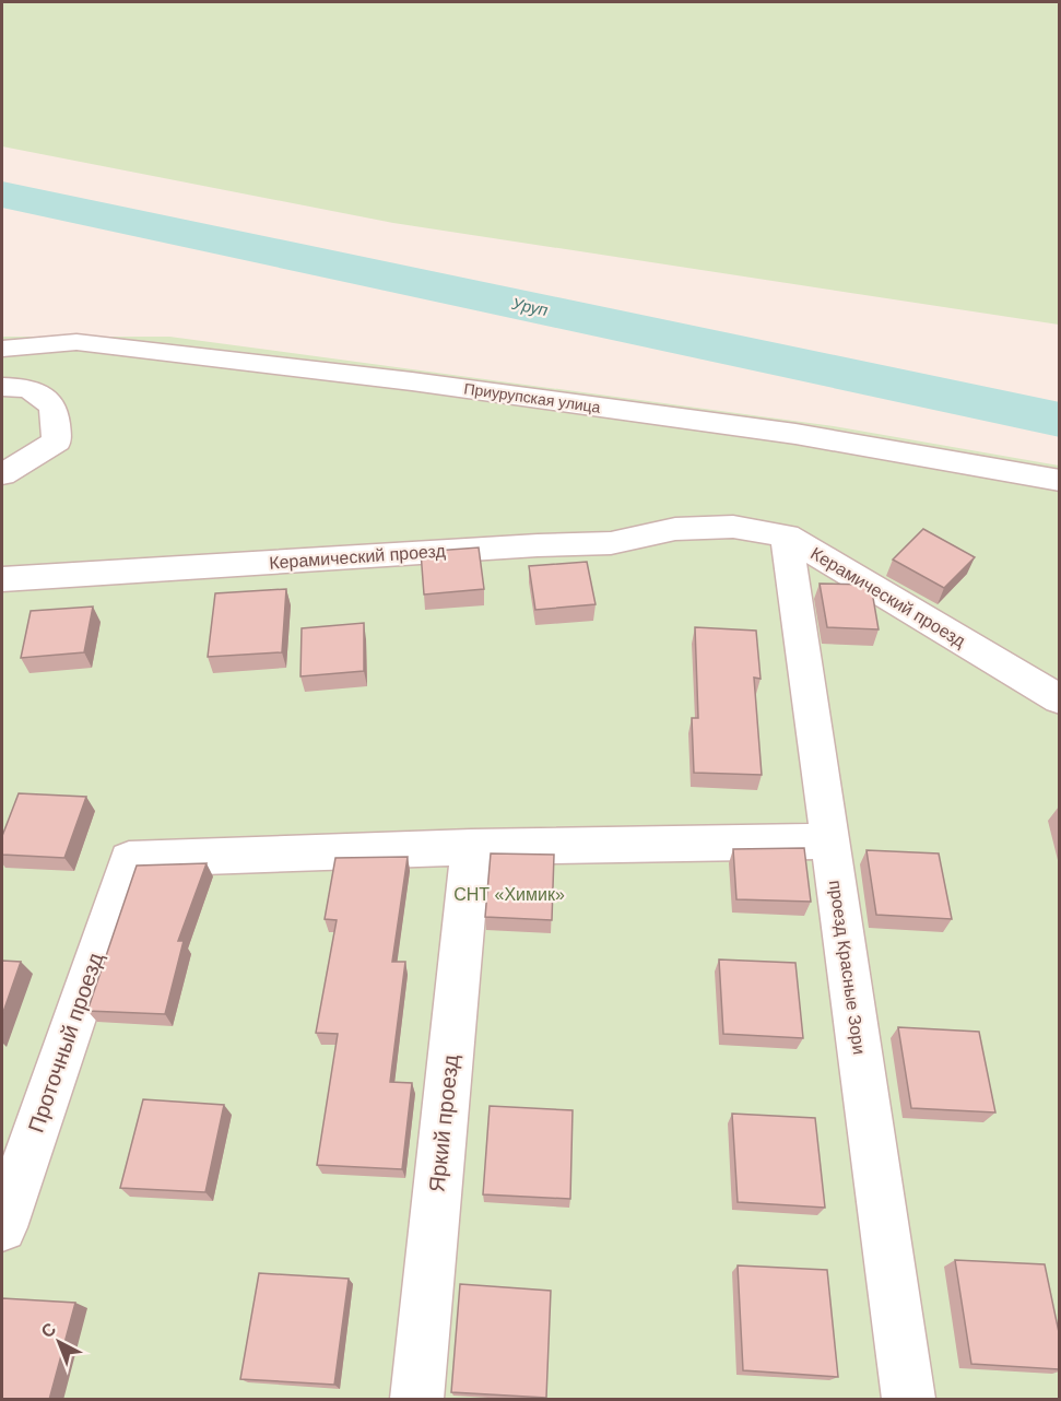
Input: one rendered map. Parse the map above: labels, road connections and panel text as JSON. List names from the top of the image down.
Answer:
{
  "streets": {
    "street": [
      "Приурупская улица",
      "Керамический проезд",
      "проезд Красные Зори",
      "Проточный проезд",
      "Яркий проезд"
    ]
  },
  "crossings": [
    ["Керамический проезд", "проезд Красные Зори"],
    ["Проточный проезд", "Яркий проезд"]
  ],
  "water": ["Уруп"],
  "parks": ["СНТ «Химик»"],
  "north": "top left"
}
